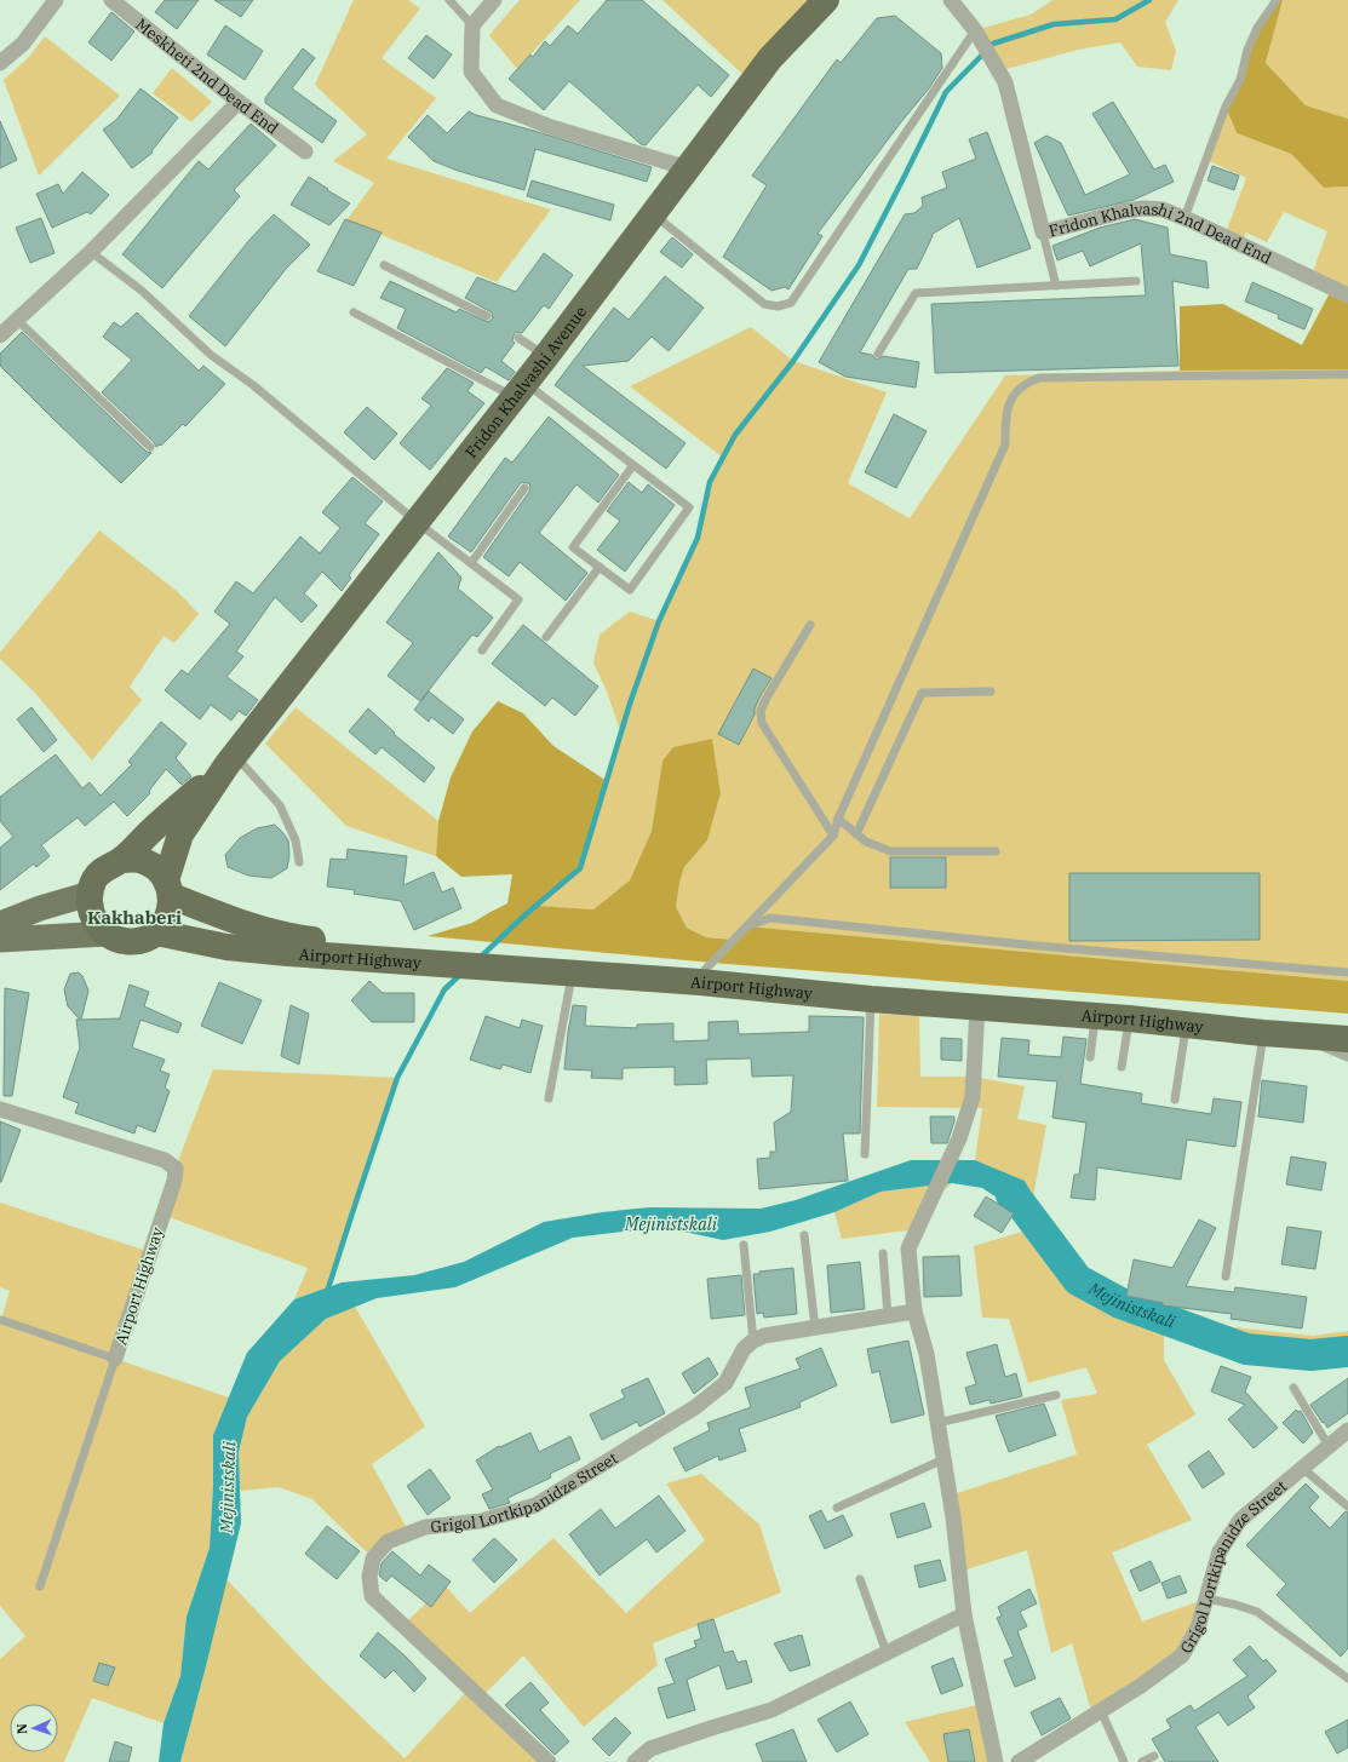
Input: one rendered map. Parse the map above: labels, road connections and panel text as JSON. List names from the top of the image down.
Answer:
{
  "streets": {
    "highway": ["Fridon Khalvashi Avenue", "Airport Highway"],
    "street": ["Meskheti 2nd Dead End", "Fridon Khalvashi 2nd Dead End", "Grigol Lortkipanidze Street"]
  },
  "districts": ["Kakhaberi"],
  "water": ["Mejinistskali"],
  "north": "left"
}
